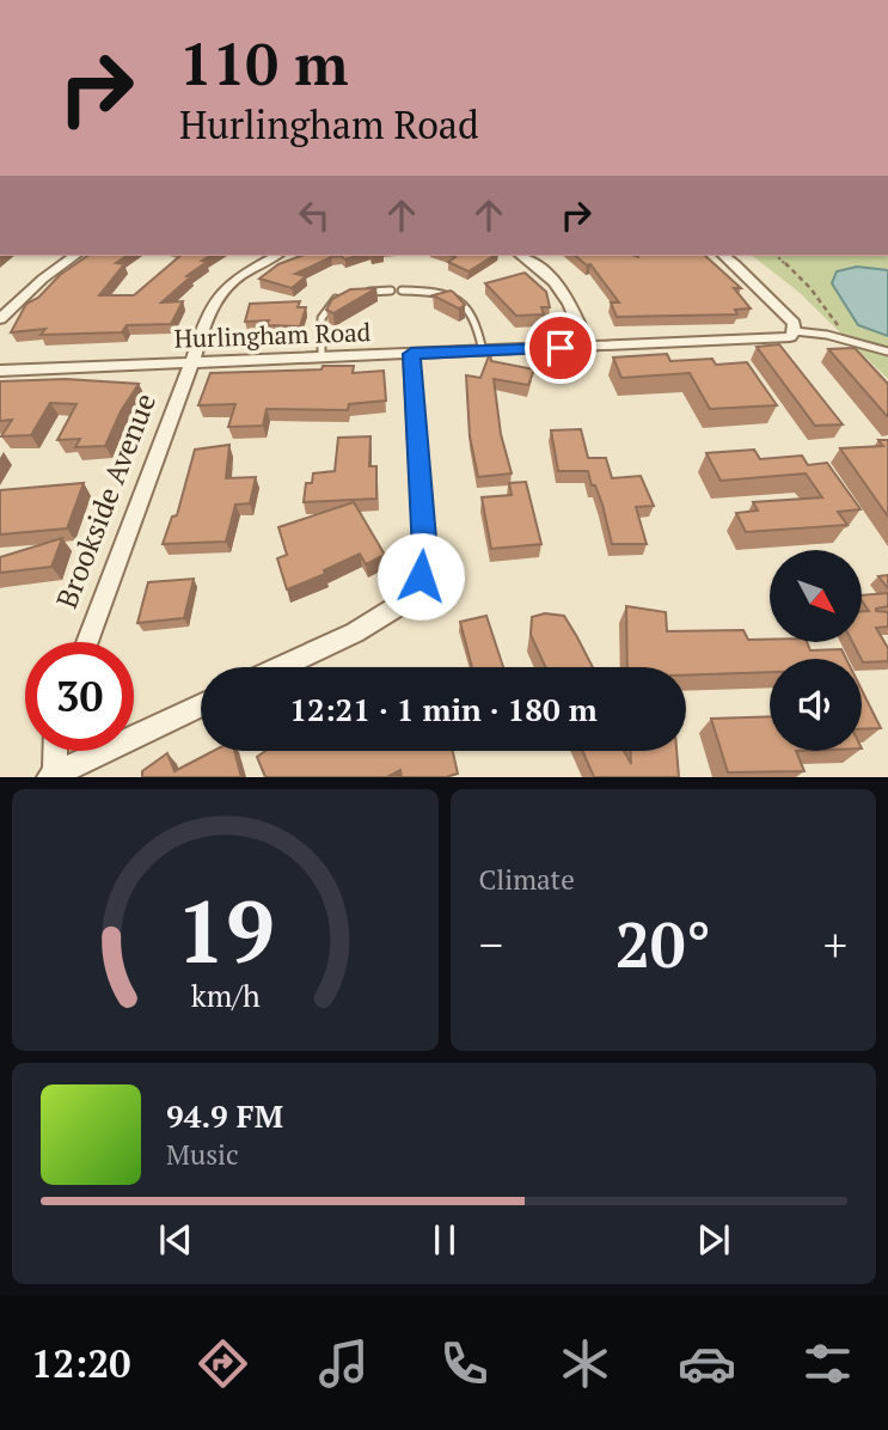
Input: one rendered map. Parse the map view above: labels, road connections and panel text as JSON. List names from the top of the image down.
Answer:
{
  "streets": {
    "street": ["Hurlingham Road", "Brookside Avenue"]
  },
  "crossings": [
    ["Hurlingham Road", "Brookside Avenue"]
  ],
  "north": "bottom right",
  "page": {
    "turn": ["110 m", "Hurlingham Road"],
    "limit": "30",
    "trip": "12:21 · 1 min · 180 m",
    "tile": "Climate",
    "heat": ["−", "20°", "+"],
    "song": ["94.9 FM", "Music"],
    "tabs": "12:20",
    "gauge": ["19", "km/h"]
  }
}
